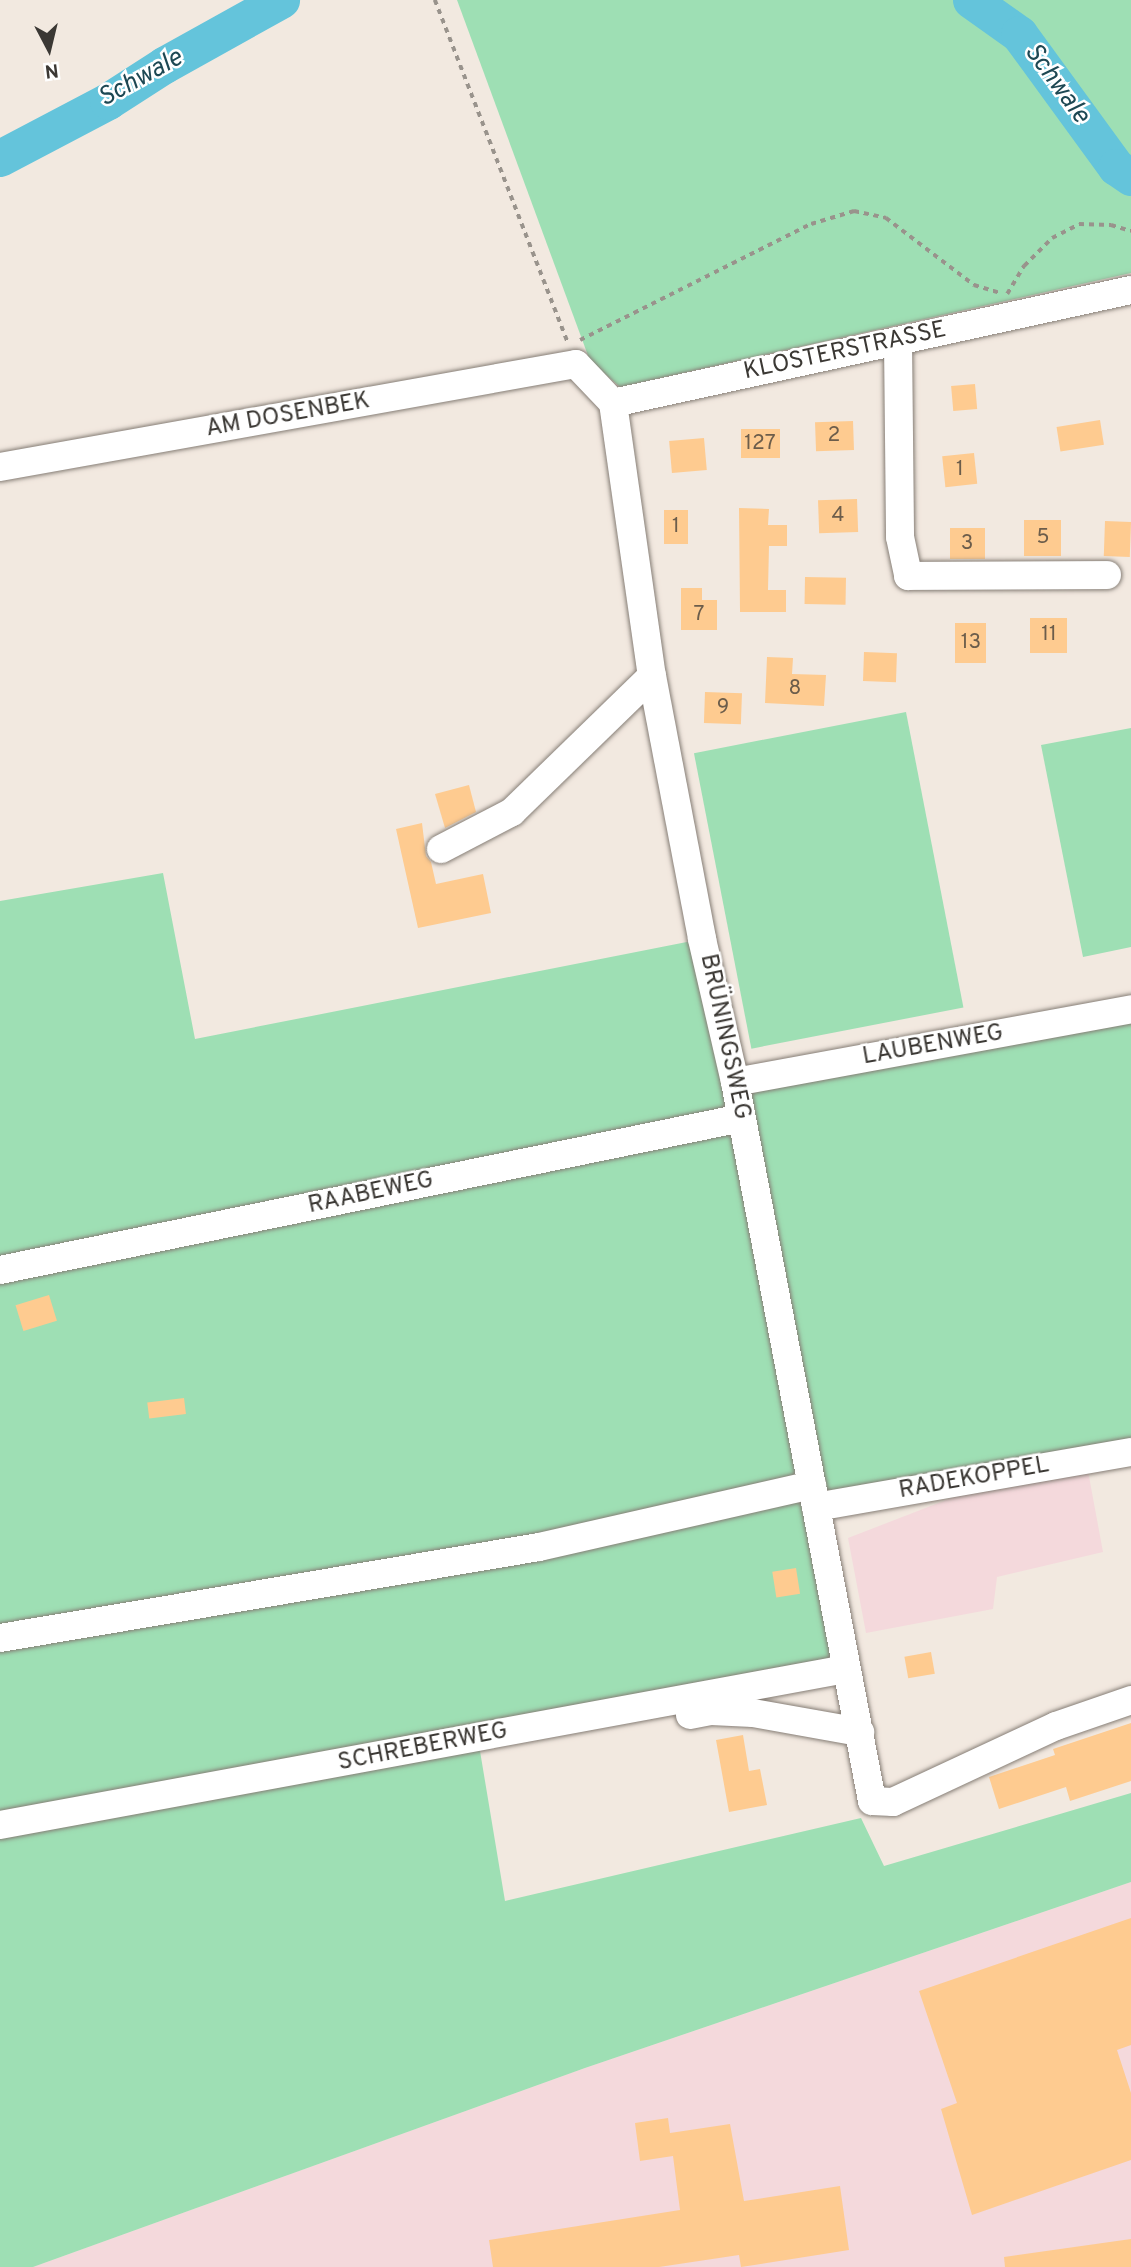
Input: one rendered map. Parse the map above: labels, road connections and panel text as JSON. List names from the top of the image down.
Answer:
{
  "streets": {
    "street": [
      "KLOSTERSTRASSE",
      "AM DOSENBEK",
      "BRÜNINGSWEG",
      "LAUBENWEG",
      "RAABEWEG",
      "RADEKOPPEL",
      "SCHREBERWEG"
    ]
  },
  "crossings": [
    ["KLOSTERSTRASSE", "AM DOSENBEK"],
    ["KLOSTERSTRASSE", "BRÜNINGSWEG"],
    ["AM DOSENBEK", "BRÜNINGSWEG"],
    ["BRÜNINGSWEG", "LAUBENWEG"],
    ["BRÜNINGSWEG", "RAABEWEG"],
    ["BRÜNINGSWEG", "RADEKOPPEL"],
    ["BRÜNINGSWEG", "SCHREBERWEG"]
  ],
  "water": ["Schwale"],
  "house_numbers": [
    "2",
    "127",
    "1",
    "4",
    "1",
    "5",
    "3",
    "7",
    "11",
    "13",
    "8",
    "9"
  ],
  "north": "bottom"
}
